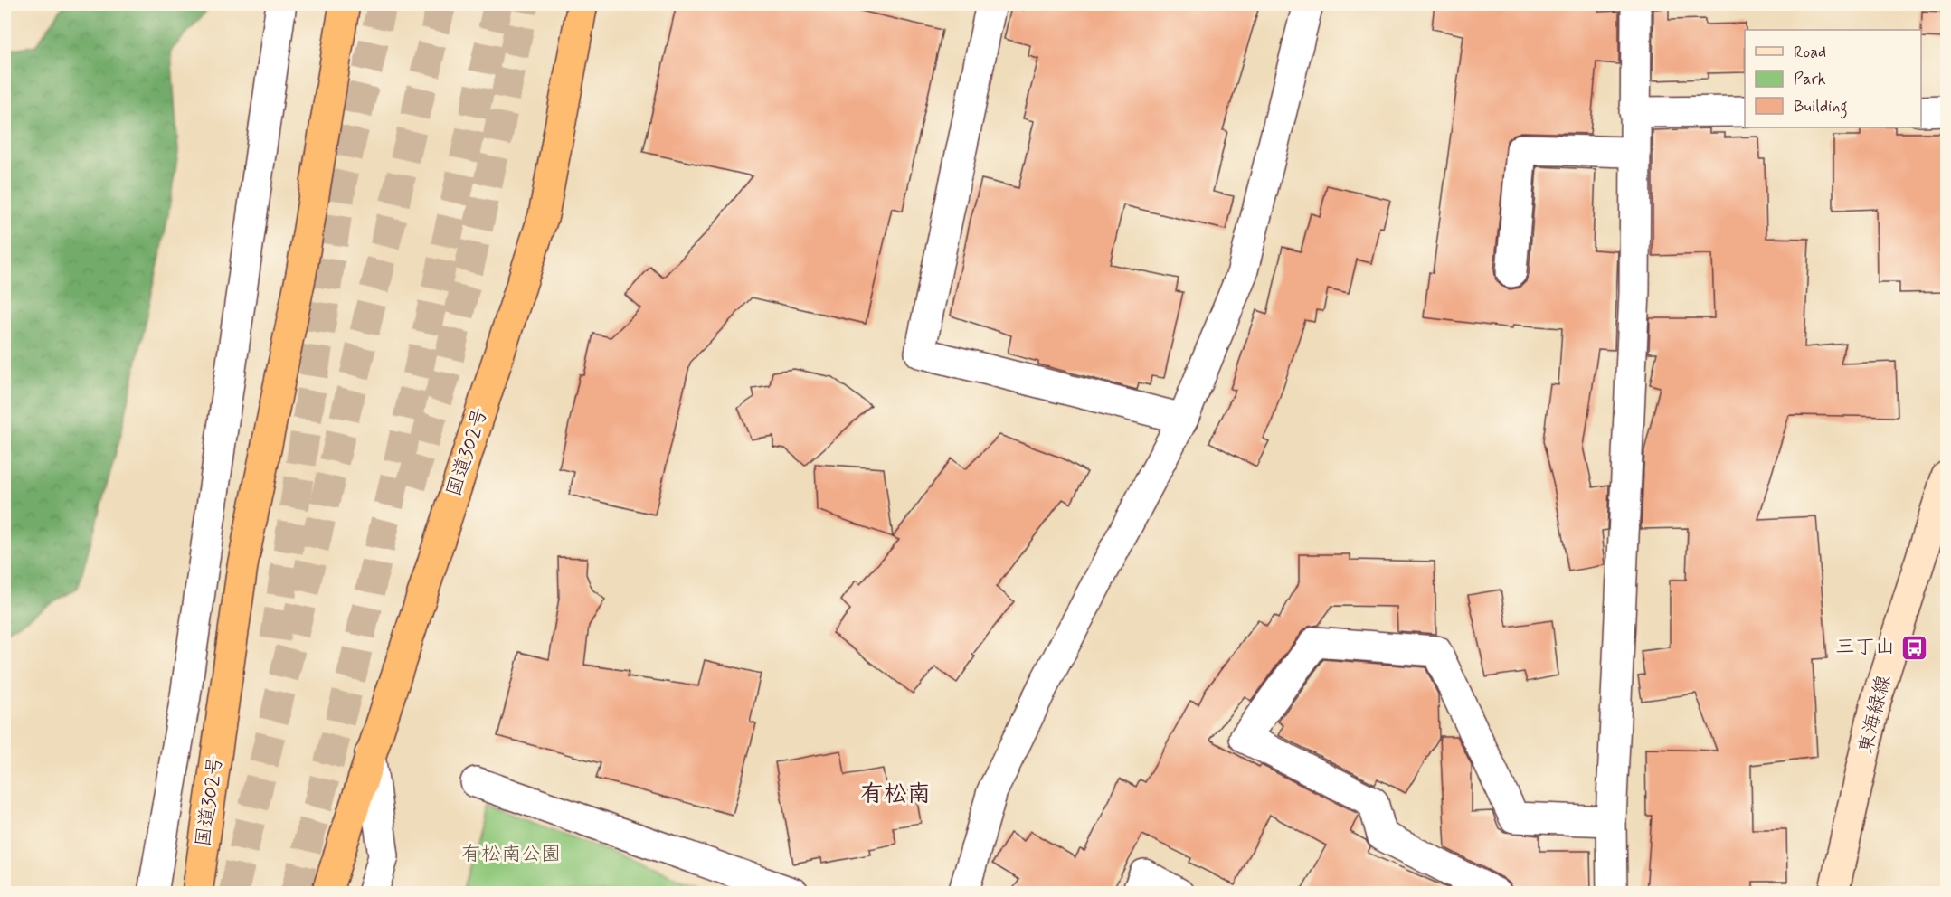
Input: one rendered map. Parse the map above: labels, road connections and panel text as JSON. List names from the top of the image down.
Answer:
{
  "streets": {
    "highway": ["国道302号"],
    "main road": ["東海緑線"]
  },
  "districts": ["有松南"],
  "parks": ["有松南公園"],
  "places": {
    "bus stop": ["三丁山"]
  },
  "legend": ["Road", "Park", "Building"]
}
